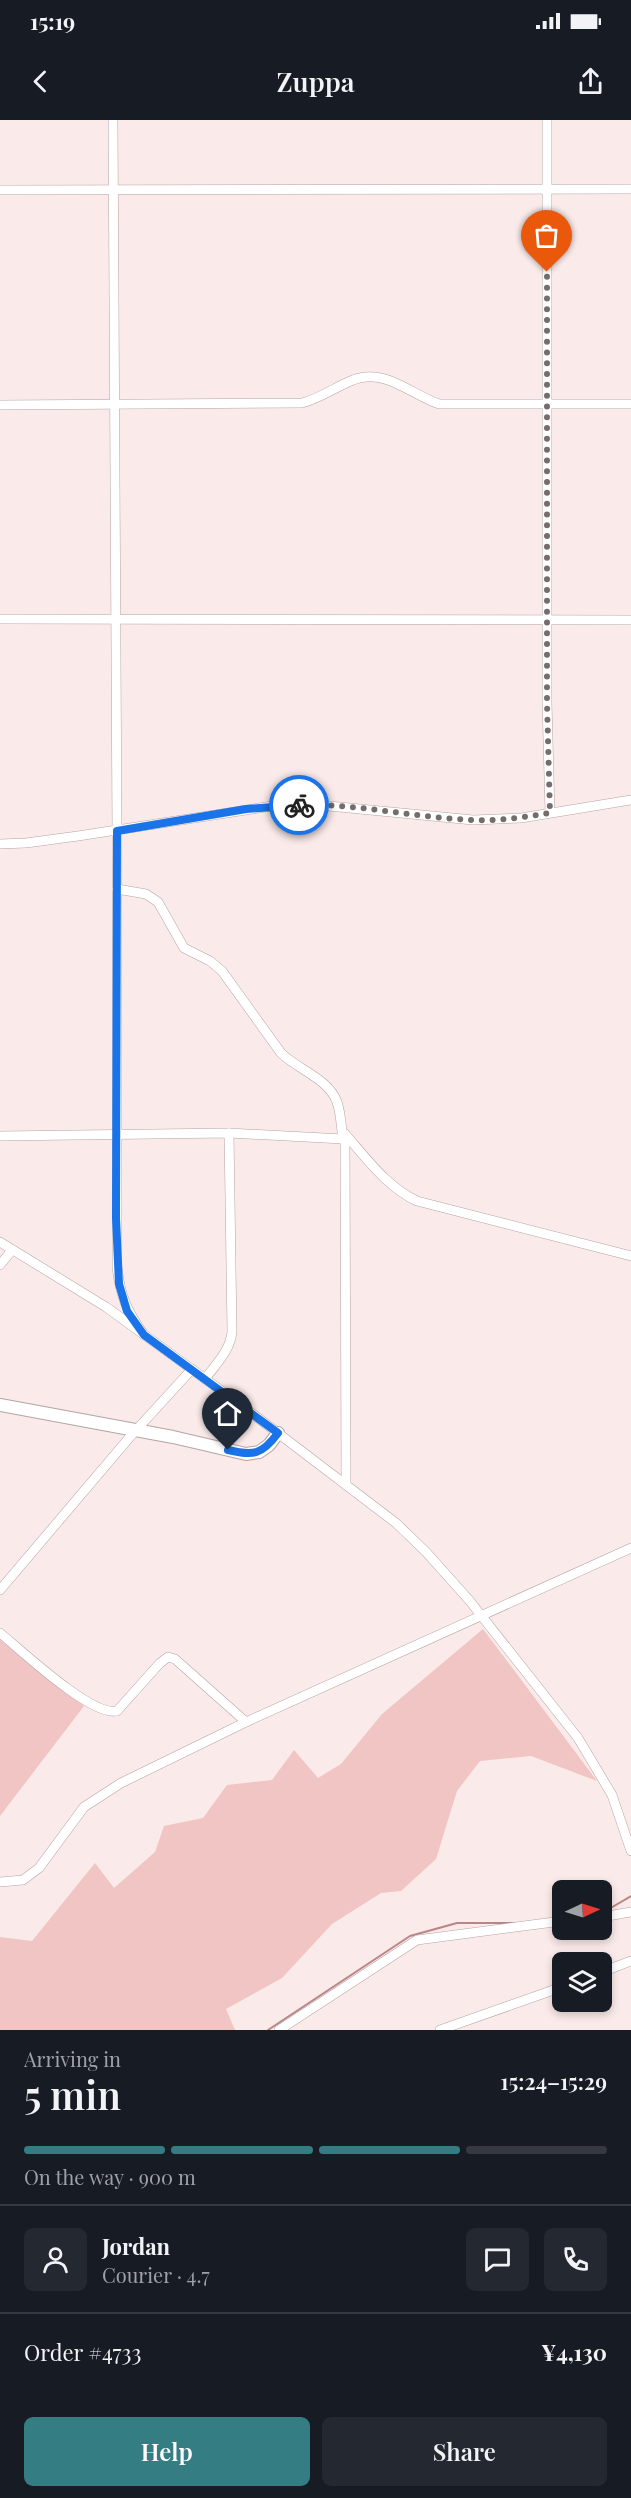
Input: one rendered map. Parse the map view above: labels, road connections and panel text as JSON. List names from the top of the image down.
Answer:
{
  "north": "right",
  "page": {
    "status": "15:19",
    "header": "Zuppa",
    "heading": ["5 min", "Arriving in", "15:24–15:29"],
    "panel": [
      "Jordan",
      "Courier · 4.7",
      "Order #4733",
      "¥4,130"
    ],
    "bar": "On the way · 900 m",
    "buttons": ["Help", "Share"]
  }
}
